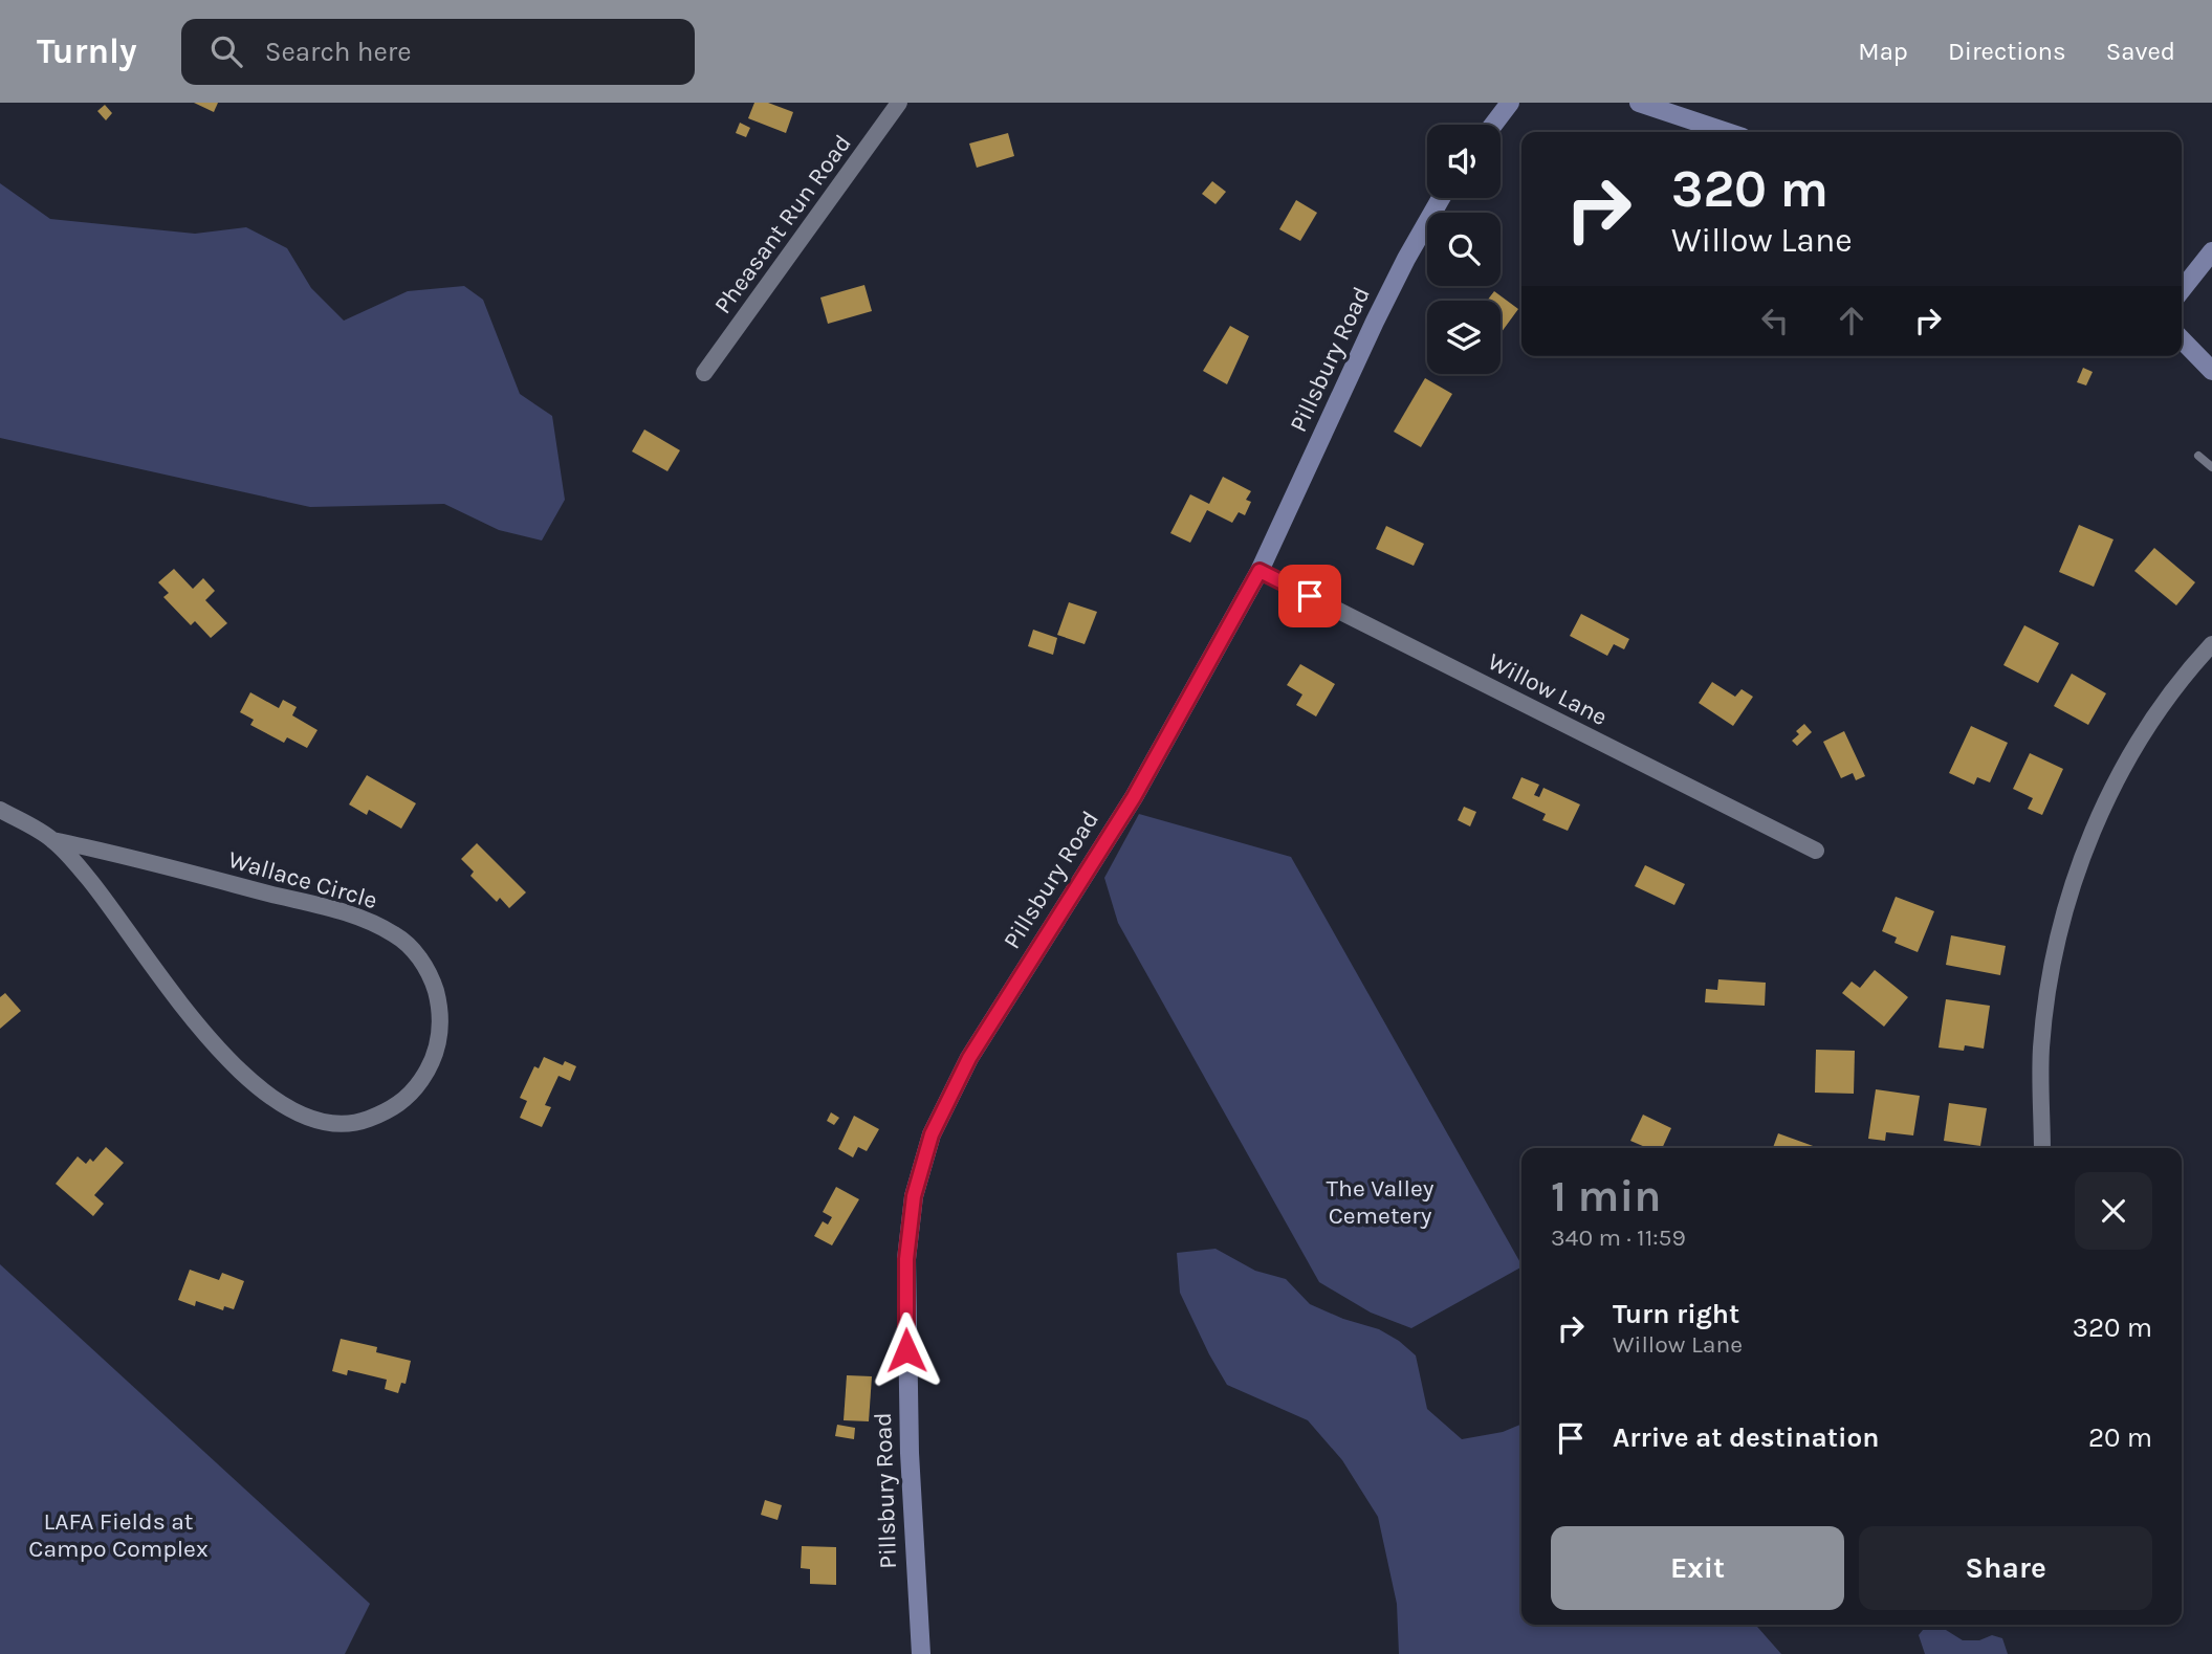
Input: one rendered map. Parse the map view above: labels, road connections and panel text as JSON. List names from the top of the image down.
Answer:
{
  "streets": {
    "street": [
      "Pheasant Run Road",
      "Pillsbury Road",
      "Willow Lane",
      "Wallace Circle"
    ]
  },
  "crossings": [
    ["Pillsbury Road", "Willow Lane"]
  ],
  "parks": ["The Valley Cemetery", "LAFA Fields at Campo Complex"],
  "page": {
    "header": "Turnly",
    "search": "Search here",
    "nav": ["Map", "Directions", "Saved"],
    "turn": ["320 m", "Willow Lane"],
    "heading": ["1 min", "340 m · 11:59"],
    "list": [
      {
        "name": "Turn right",
        "note": "Willow Lane",
        "value": "320 m"
      },
      {
        "name": "Arrive at destination",
        "value": "20 m"
      }
    ],
    "buttons": ["Exit", "Share"]
  }
}
